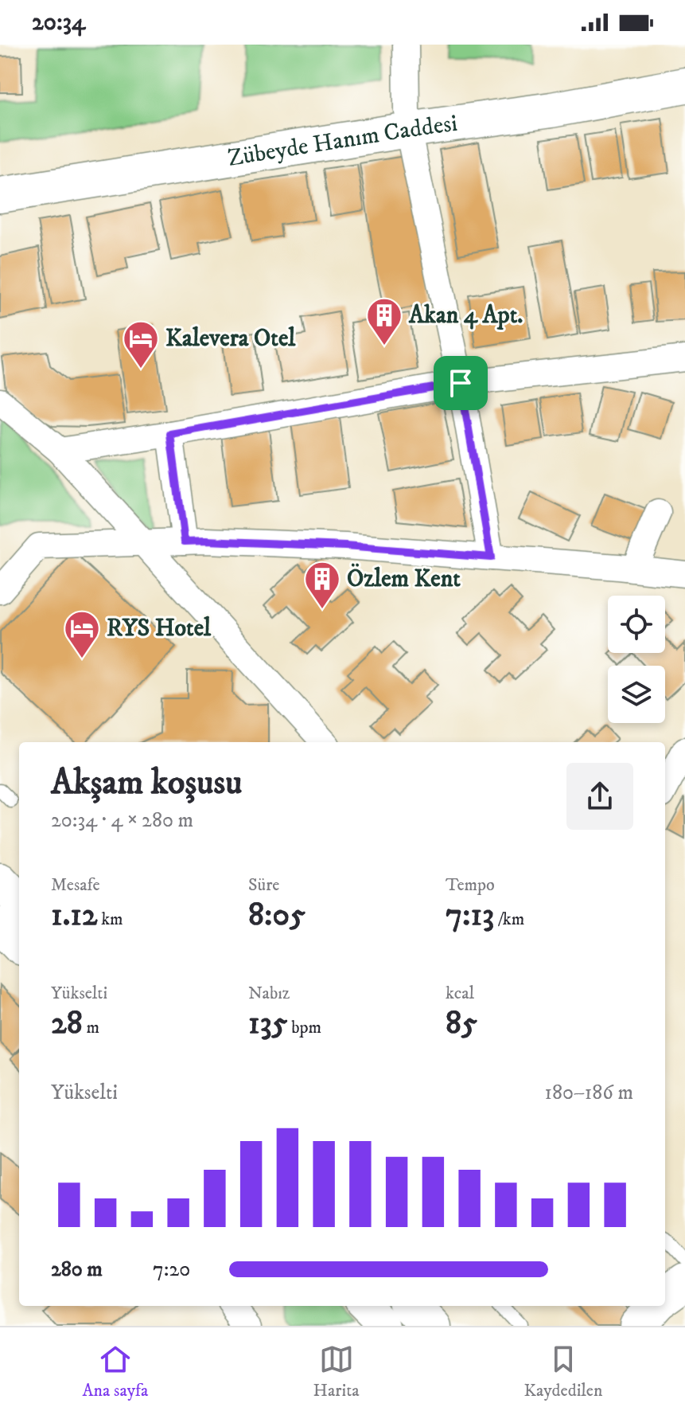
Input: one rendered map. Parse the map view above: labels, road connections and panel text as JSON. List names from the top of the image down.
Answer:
{
  "streets": {
    "main road": ["Zübeyde Hanım Caddesi"]
  },
  "places": {
    "building": ["Akan 4 Apt.", "Özlem Kent"],
    "hotel": ["Kalevera Otel", "RYS Hotel"]
  },
  "page": {
    "status": "20:34",
    "heading": ["Akşam koşusu", "20:34 · 4 × 280 m"],
    "stats": [
      ["Mesafe", "1.12 km"],
      ["Süre", "8:05"],
      ["Tempo", "7:13 /km"],
      ["Yükselti", "28 m"],
      ["Nabız", "135 bpm"],
      ["kcal", "85"]
    ],
    "chart": ["Yükselti", "180–186 m"],
    "list": [
      {
        "name": "280 m",
        "note": "7:20"
      }
    ],
    "tabs": ["Ana sayfa", "Harita", "Kaydedilen"]
  }
}
